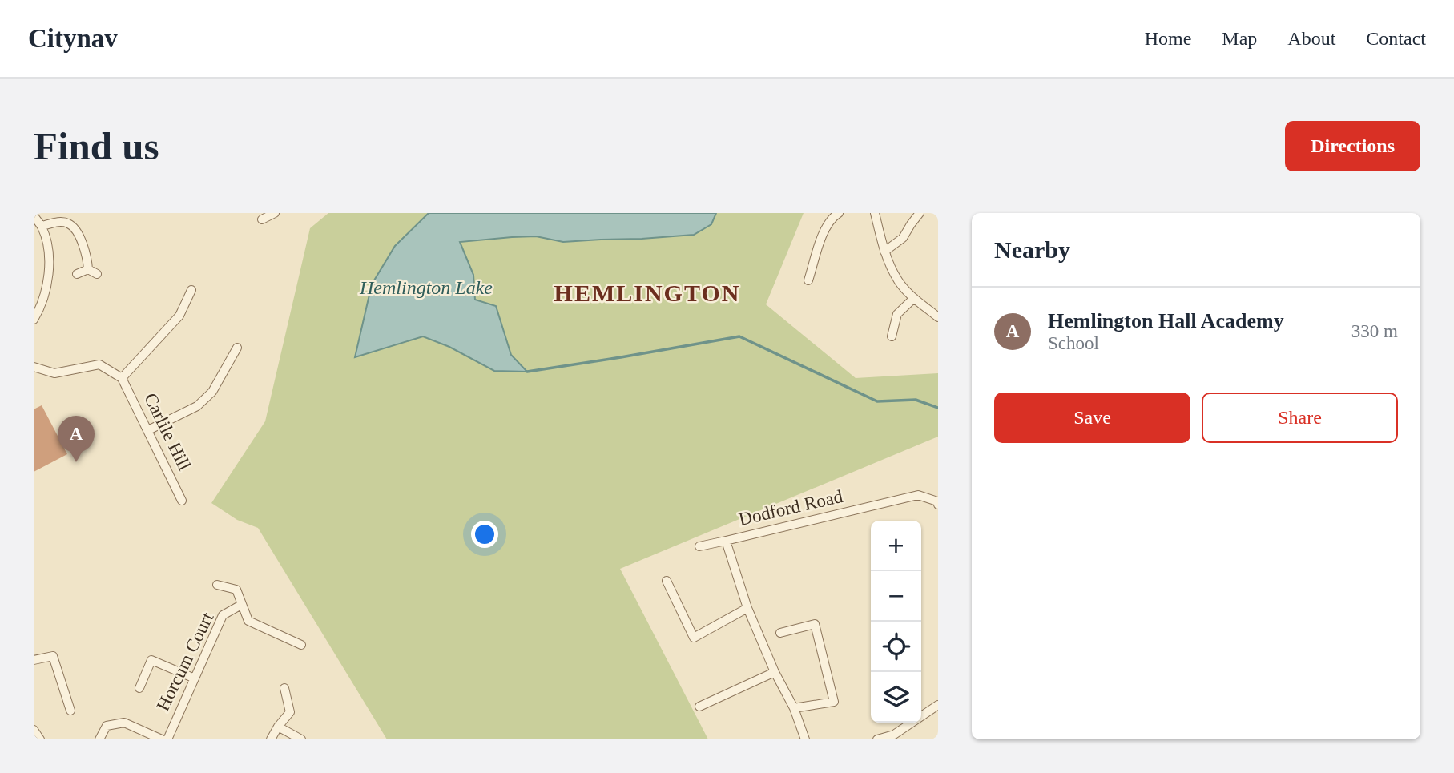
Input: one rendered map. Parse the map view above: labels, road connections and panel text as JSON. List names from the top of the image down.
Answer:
{
  "streets": {
    "street": ["Carlile Hill", "Dodford Road", "Horcum Court"]
  },
  "districts": ["HEMLINGTON"],
  "water": ["Hemlington Lake"],
  "page": {
    "header": "Citynav",
    "nav": [
      "Home",
      "Map",
      "About",
      "Contact"
    ],
    "buttons": [
      "Directions",
      ["Save", "Share"]
    ],
    "title": "Find us",
    "heading": "Nearby",
    "list": [
      {
        "mark": "A",
        "name": "Hemlington Hall Academy",
        "note": "School",
        "value": "330 m"
      }
    ],
    "pins": "A",
    "map_buttons": ["+", "−"]
  }
}
